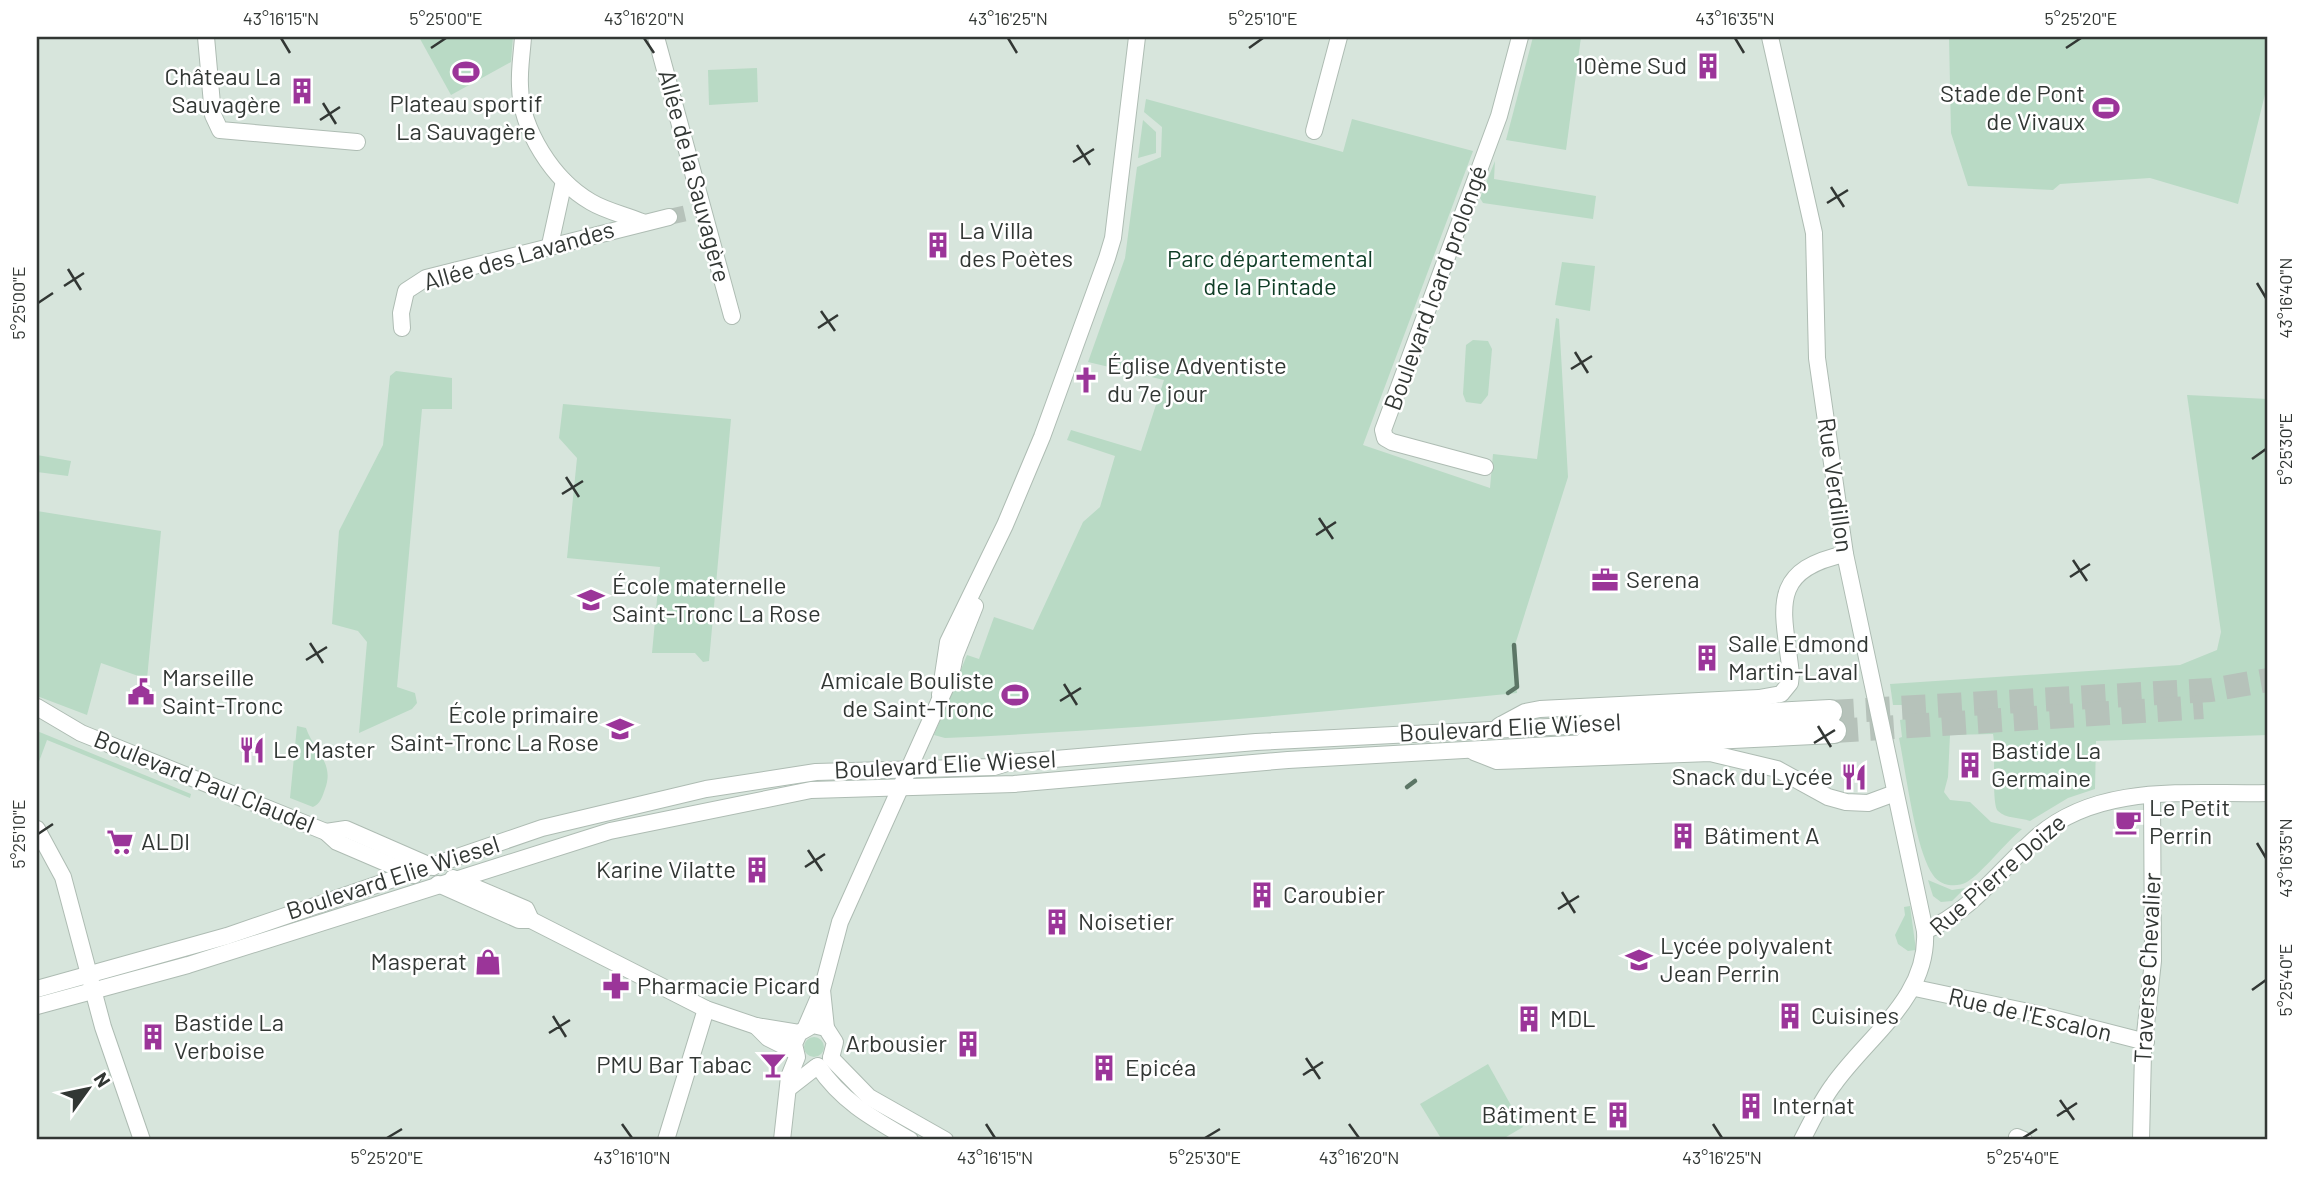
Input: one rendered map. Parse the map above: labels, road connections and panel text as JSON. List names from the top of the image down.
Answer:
{
  "streets": {
    "highway": ["Boulevard Elie Wiesel"],
    "street": [
      "Allée de la Sauvagère",
      "Allée des Lavandes",
      "Boulevard Icard prolongé",
      "Rue Verdillon",
      "Boulevard Paul Claudel",
      "Rue Pierre Doize",
      "Traverse Chevalier",
      "Rue de l'Escalon"
    ]
  },
  "crossings": [
    ["Rue Verdillon", "Rue Pierre Doize"],
    ["Boulevard Elie Wiesel", "Boulevard Paul Claudel"],
    ["Rue Pierre Doize", "Traverse Chevalier"],
    ["Rue Pierre Doize", "Rue de l'Escalon"],
    ["Traverse Chevalier", "Rue de l'Escalon"]
  ],
  "parks": ["Parc départemental de la Pintade"],
  "places": {
    "building": [
      "10ème Sud",
      "Château La Sauvagère",
      "La Villa des Poètes",
      "Salle Edmond Martin-Laval",
      "Bastide La Germaine",
      "Bâtiment A",
      "Karine Vilatte",
      "Caroubier",
      "Noisetier",
      "Cuisines",
      "MDL",
      "Bastide La Verboise",
      "Arbousier",
      "Epicéa",
      "Internat",
      "Bâtiment E"
    ],
    "sports": ["Plateau sportif La Sauvagère", "Stade de Pont de Vivaux", "Amicale Bouliste de Saint-Tronc"],
    "church": ["Église Adventiste du 7e jour"],
    "office": ["Serena"],
    "school or university": ["École maternelle Saint-Tronc La Rose", "École primaire Saint-Tronc La Rose", "Lycée polyvalent Jean Perrin"],
    "public building": ["Marseille Saint-Tronc"],
    "restaurant": ["Le Master", "Snack du Lycée"],
    "cafe": ["Le Petit Perrin"],
    "supermarket": ["ALDI"],
    "shop": ["Masperat"],
    "pharmacy": ["Pharmacie Picard"],
    "bar": ["PMU Bar Tabac"]
  },
  "north": "top right",
  "coordinates": [
    "43°16'15\"N",
    "5°25'00\"E",
    "43°16'20\"N",
    "43°16'25\"N",
    "5°25'10\"E",
    "43°16'35\"N",
    "5°25'20\"E",
    "43°16'40\"N",
    "5°25'30\"E",
    "5°25'40\"E",
    "43°16'10\"N"
  ]
}
